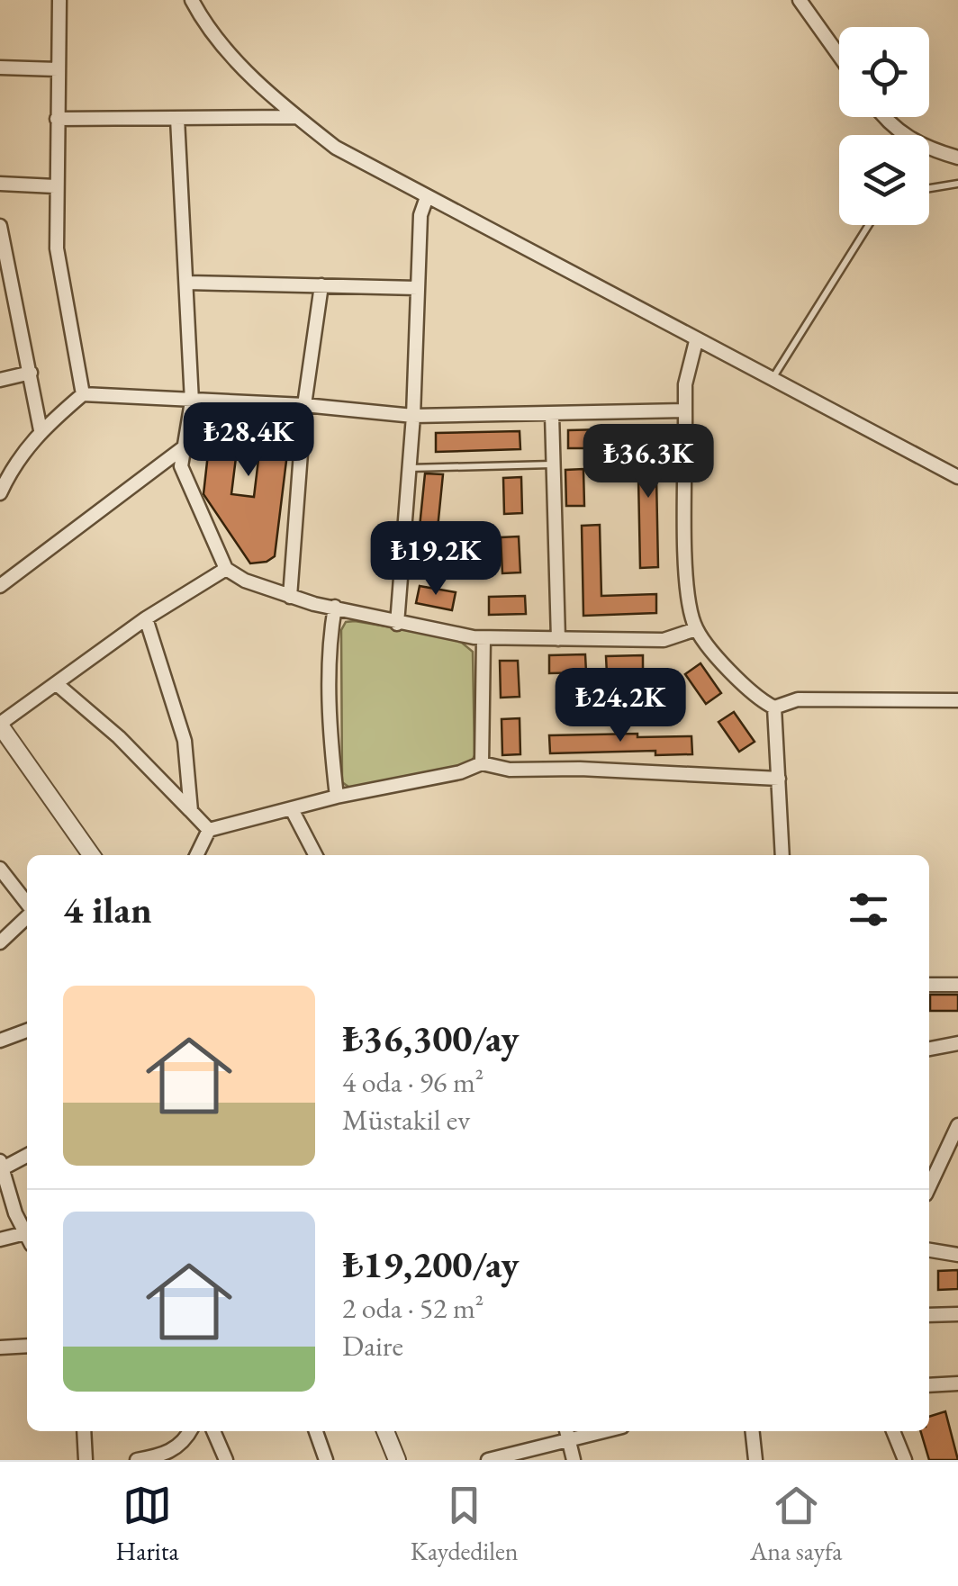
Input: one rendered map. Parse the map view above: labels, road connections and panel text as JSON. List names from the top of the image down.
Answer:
{
  "page": {
    "price": [
      "₺28.4K",
      "₺36.3K",
      "₺19.2K",
      "₺24.2K"
    ],
    "heading": "4 ilan",
    "list": [
      {
        "name": "₺36,300/ay",
        "note": "4 oda · 96 m² · Müstakil ev"
      },
      {
        "name": "₺19,200/ay",
        "note": "2 oda · 52 m² · Daire"
      }
    ],
    "tabs": ["Harita", "Kaydedilen", "Ana sayfa"]
  }
}
